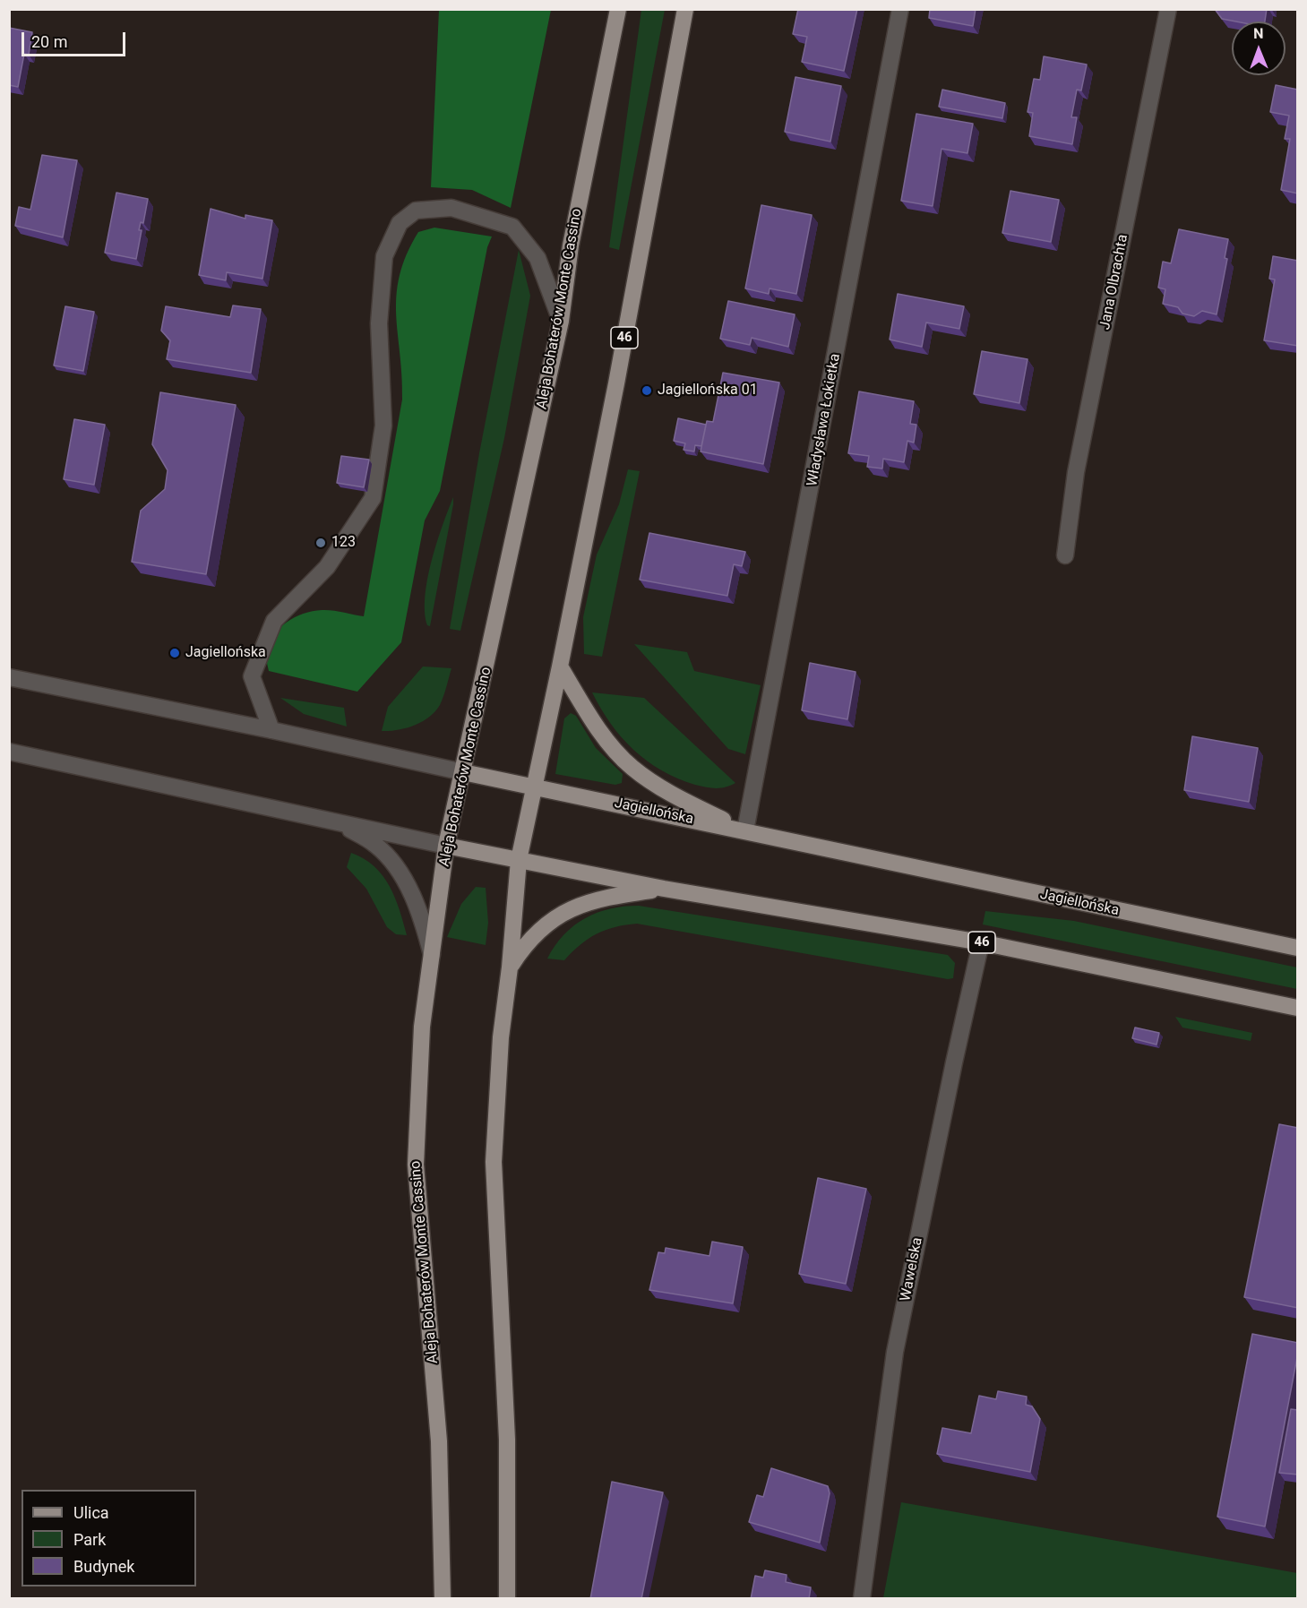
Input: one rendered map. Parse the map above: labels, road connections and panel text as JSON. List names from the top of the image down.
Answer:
{
  "streets": {
    "main road": ["Aleja Bohaterów Monte Cassino", "46", "Jagiellońska"],
    "street": ["Jana Olbrachta", "Władysława Łokietka", "Wawelska"]
  },
  "crossings": [
    ["Aleja Bohaterów Monte Cassino", "46"],
    ["Aleja Bohaterów Monte Cassino", "Jagiellońska"],
    ["46", "Jagiellońska"],
    ["46", "Wawelska"],
    ["Władysława Łokietka", "Jagiellońska"]
  ],
  "places": ["Jagiellońska 01", "123", "Jagiellońska"],
  "legend": ["Ulica", "Park", "Budynek"],
  "scale_bar": "20 m",
  "north": "top"
}
